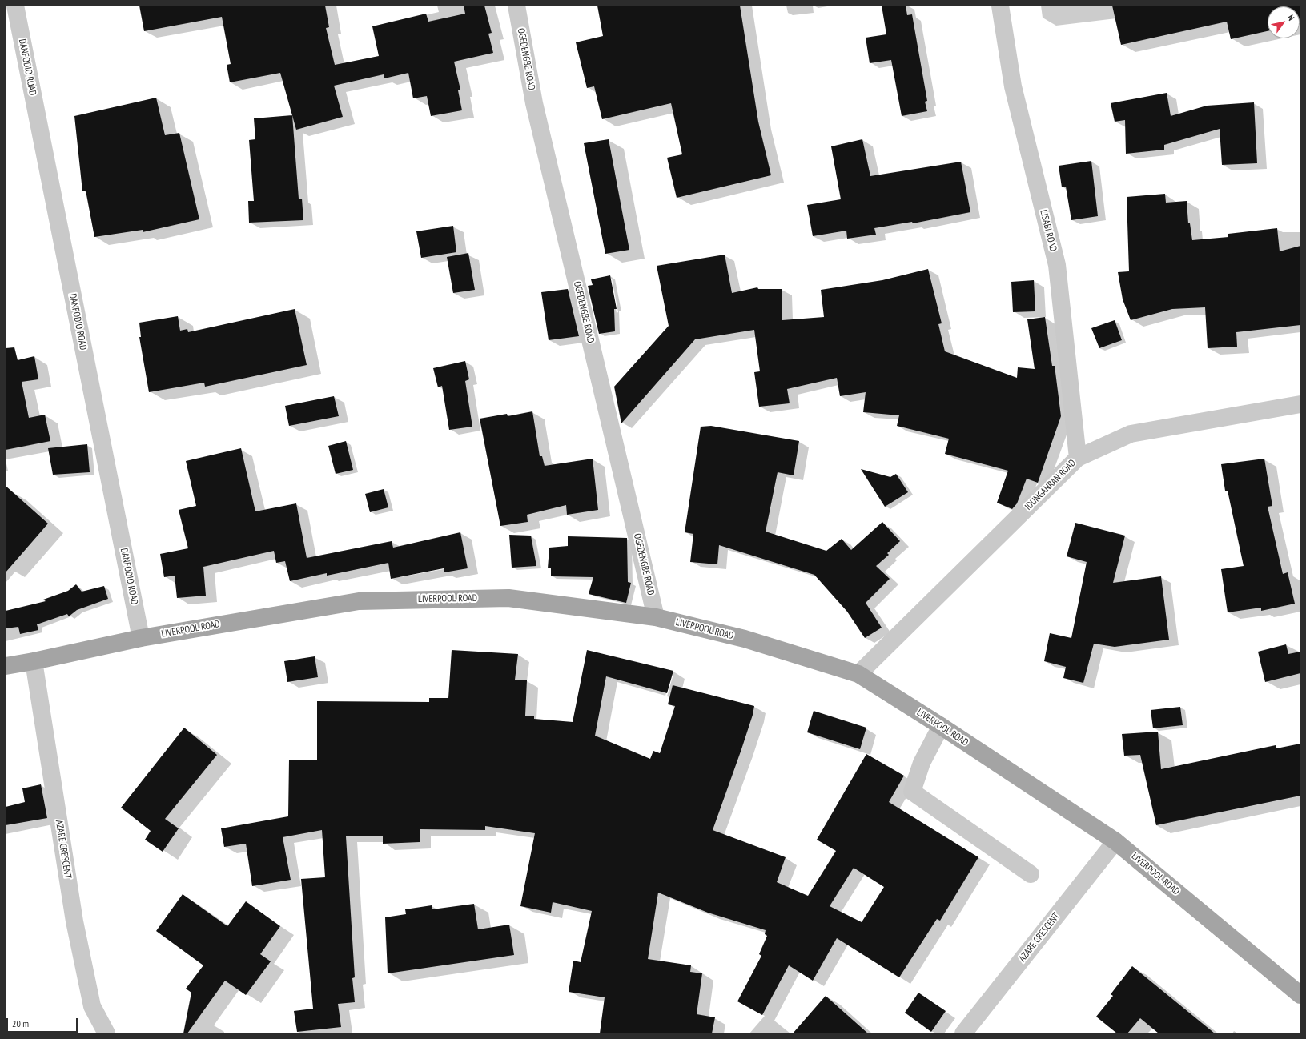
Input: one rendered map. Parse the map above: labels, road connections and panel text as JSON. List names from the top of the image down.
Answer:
{
  "streets": {
    "main road": ["LIVERPOOL ROAD"],
    "street": [
      "OGEDENGBE ROAD",
      "DANFODIO ROAD",
      "LISABI ROAD",
      "IDUNGANRAN ROAD",
      "AZARE CRESCENT"
    ]
  },
  "crossings": [
    ["OGEDENGBE ROAD", "LIVERPOOL ROAD"],
    ["DANFODIO ROAD", "LIVERPOOL ROAD"],
    ["LISABI ROAD", "IDUNGANRAN ROAD"],
    ["IDUNGANRAN ROAD", "LIVERPOOL ROAD"],
    ["LIVERPOOL ROAD", "AZARE CRESCENT"]
  ],
  "scale_bar": "20 m",
  "north": "top right"
}
